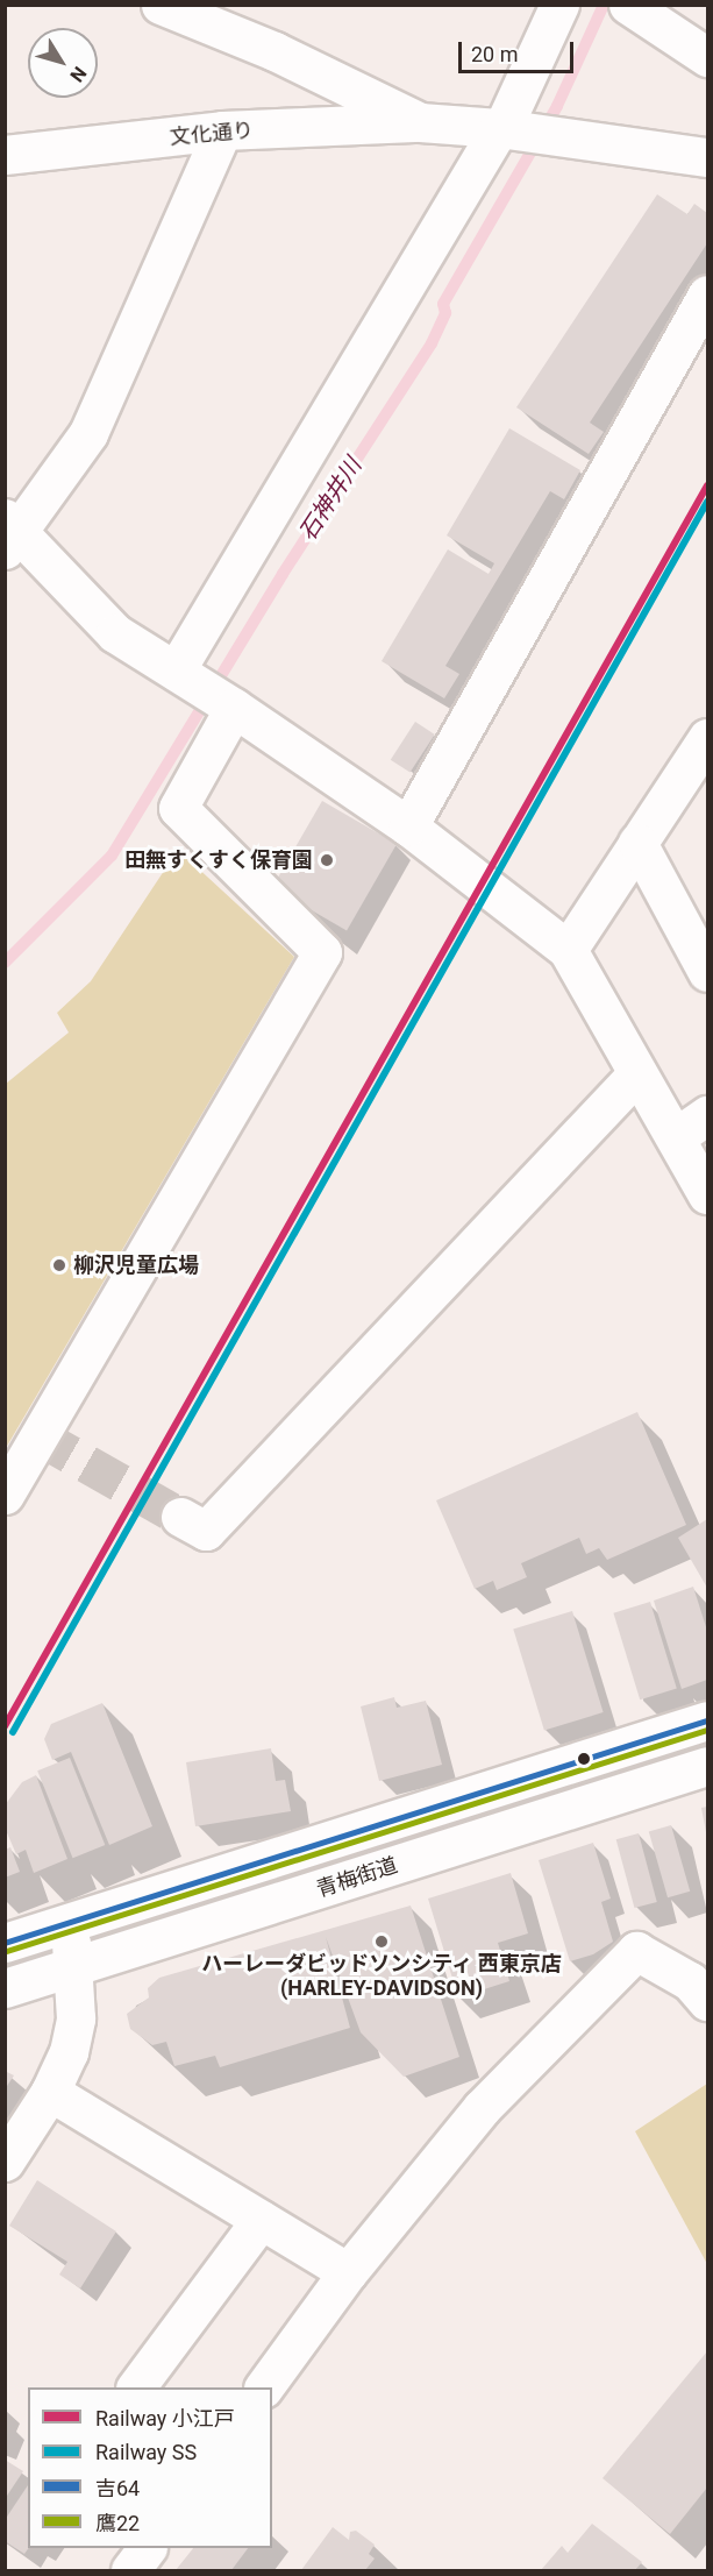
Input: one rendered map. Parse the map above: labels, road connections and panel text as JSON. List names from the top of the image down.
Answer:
{
  "streets": {
    "street": ["文化通り", "青梅街道"]
  },
  "water": ["石神井川"],
  "places": ["田無すくすく保育園", "柳沢児童広場", "ハーレーダビッドソンシティ 西東京店 (HARLEY-DAVIDSON)"],
  "lines": [
    "rail line 小江戸",
    "rail line SS",
    "transit line 吉64",
    "transit line 鷹22"
  ],
  "legend": [
    "Railway 小江戸",
    "Railway SS",
    "吉64",
    "鷹22"
  ],
  "scale_bar": "20 m",
  "north": "bottom right"
}
